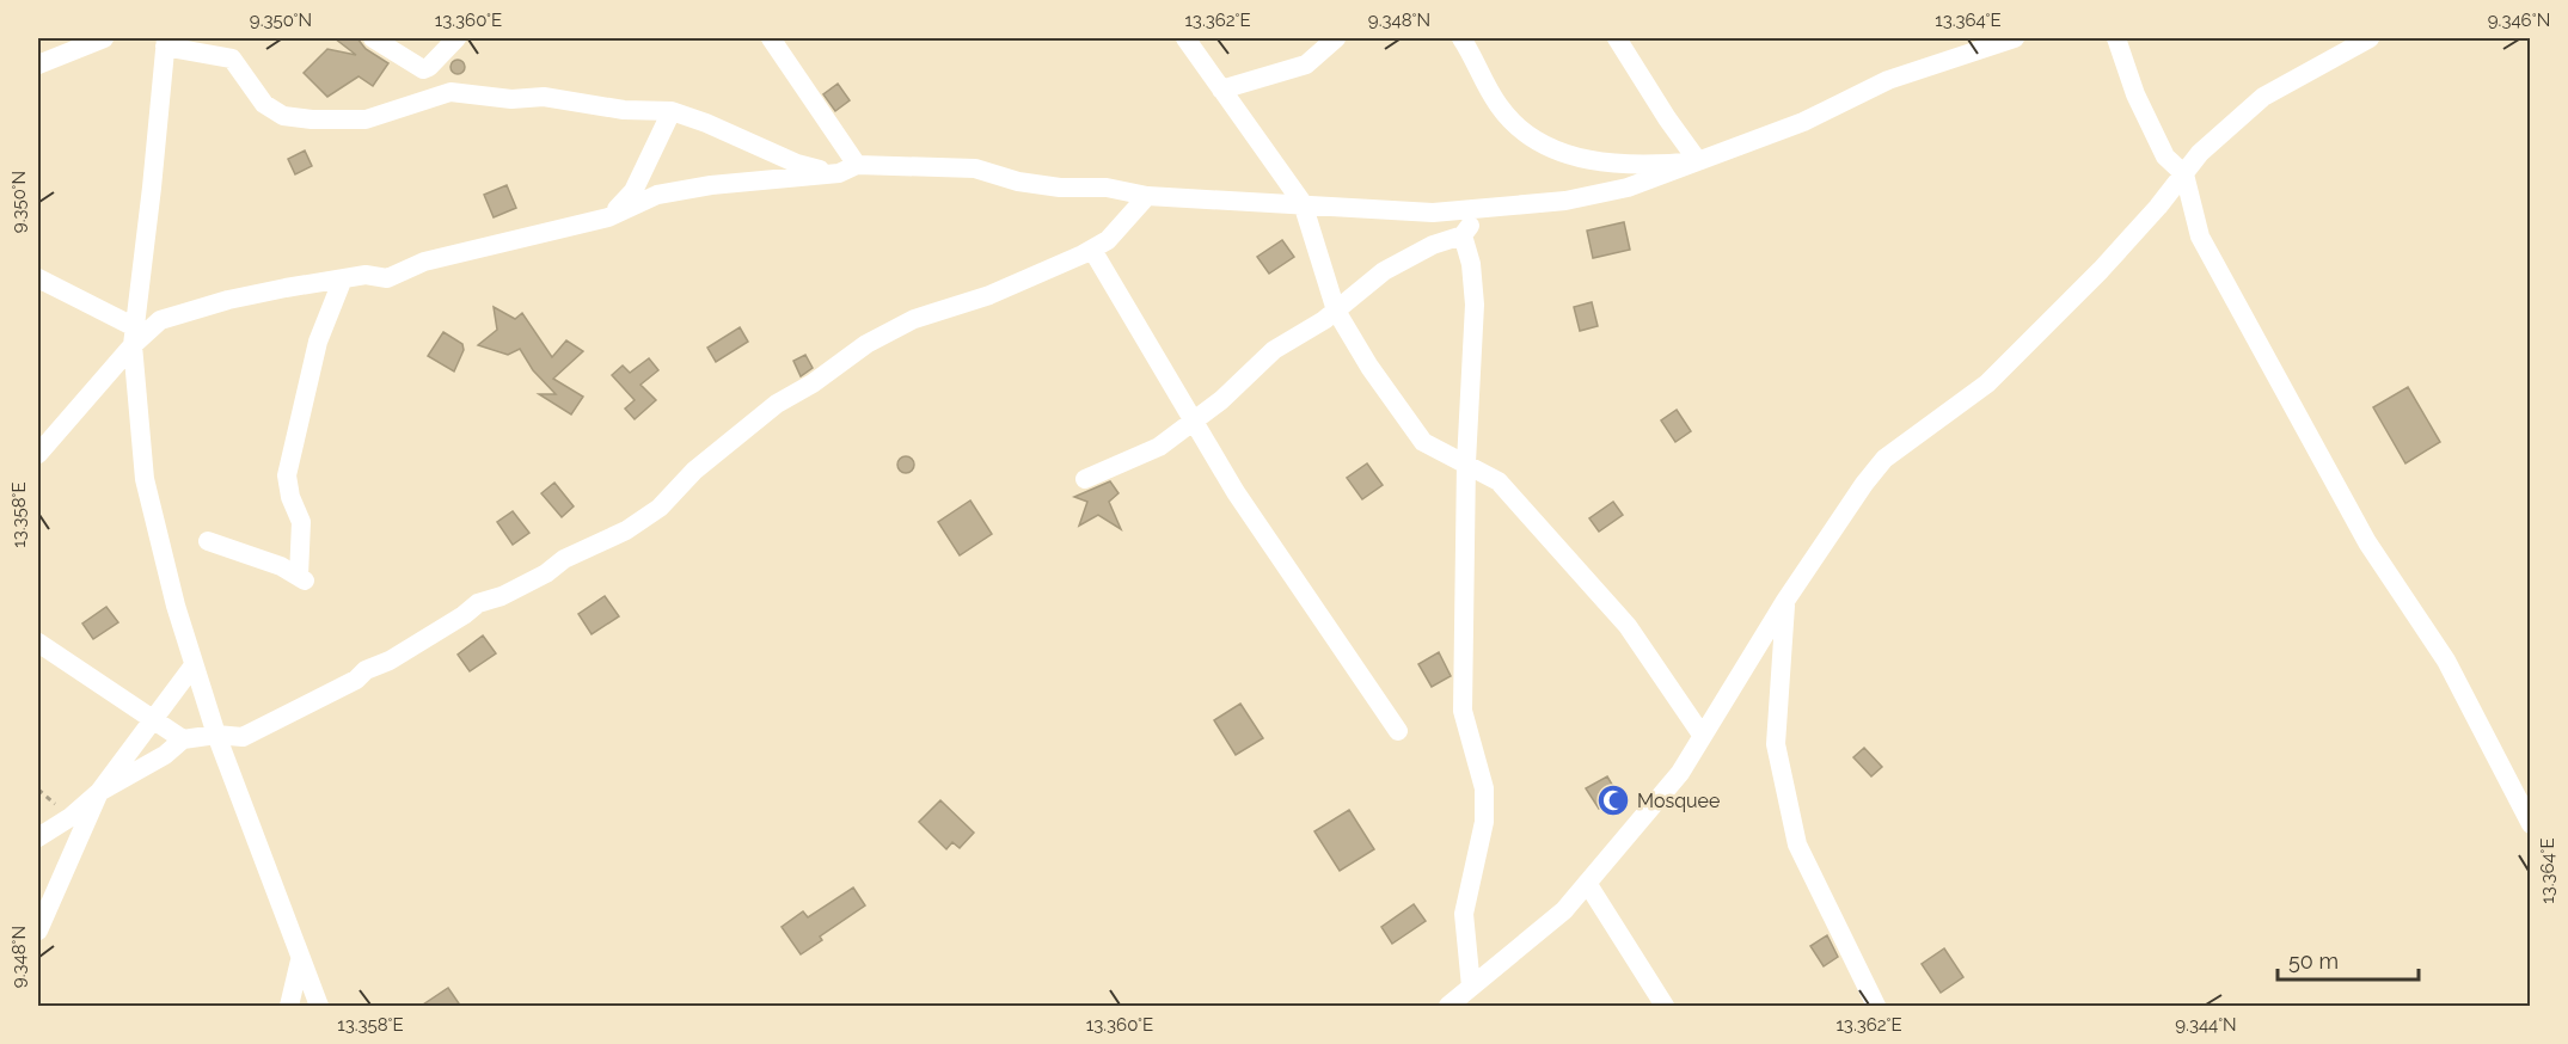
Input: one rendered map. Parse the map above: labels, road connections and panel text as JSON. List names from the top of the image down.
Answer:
{
  "places": {
    "mosque": ["Mosquee"]
  },
  "scale_bar": "50 m",
  "coordinates": [
    "9.350°N",
    "13.360°E",
    "13.362°E",
    "9.348°N",
    "13.364°E",
    "9.346°N",
    "13.358°E",
    "9.344°N"
  ]
}
